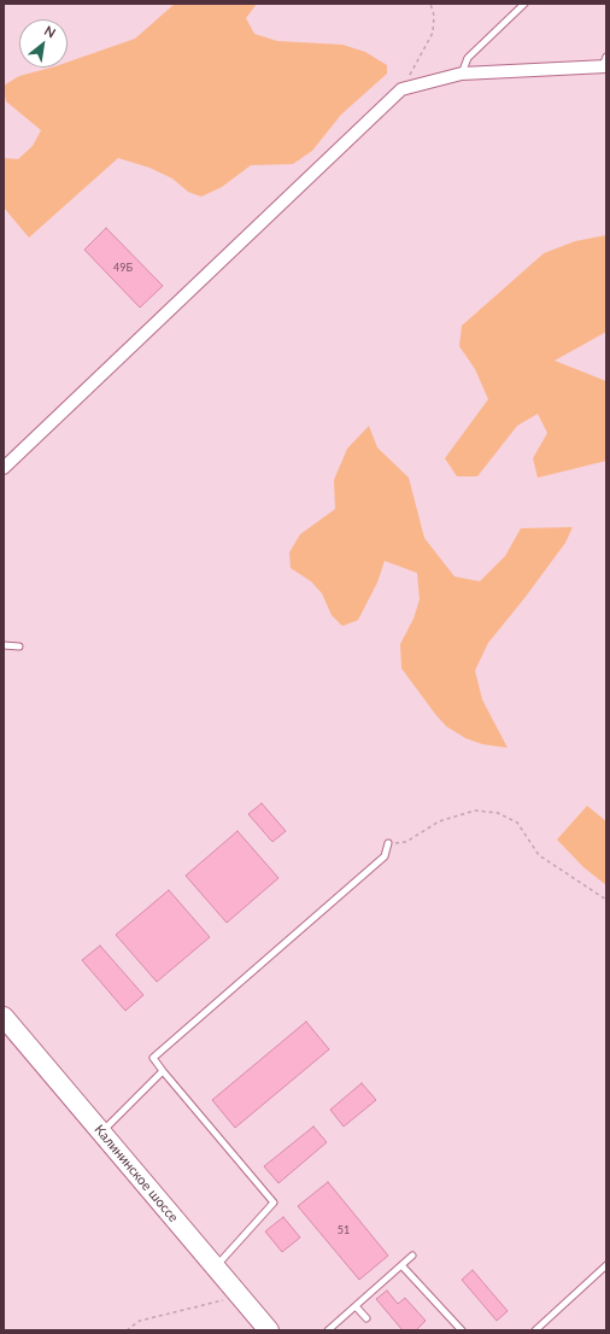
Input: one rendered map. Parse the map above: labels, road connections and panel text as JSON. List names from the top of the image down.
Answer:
{
  "streets": {
    "main road": ["Калининское шоссе"]
  },
  "house_numbers": ["49Б", "51"],
  "north": "top right"
}
